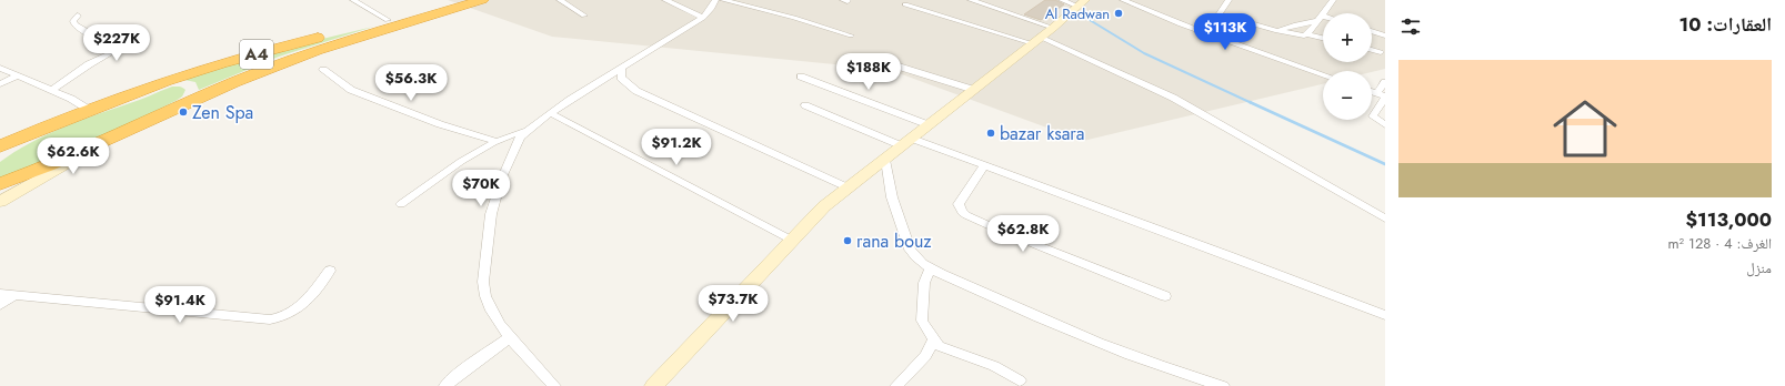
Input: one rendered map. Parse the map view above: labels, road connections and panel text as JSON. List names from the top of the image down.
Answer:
{
  "streets": {
    "highway": ["A4"]
  },
  "places": [
    "Al Radwan",
    "Zen Spa",
    "bazar ksara",
    "rana bouz"
  ],
  "page": {
    "heading": "العقارات: 10",
    "map_buttons": ["+", "−"],
    "price": [
      "$113K",
      "$227K",
      "$188K",
      "$56.3K",
      "$91.2K",
      "$62.6K",
      "$70K",
      "$62.8K",
      "$73.7K",
      "$91.4K"
    ],
    "list": [
      {
        "name": "$113,000",
        "note": "الغرف: 4 · 128 m² · منزل"
      }
    ]
  }
}
